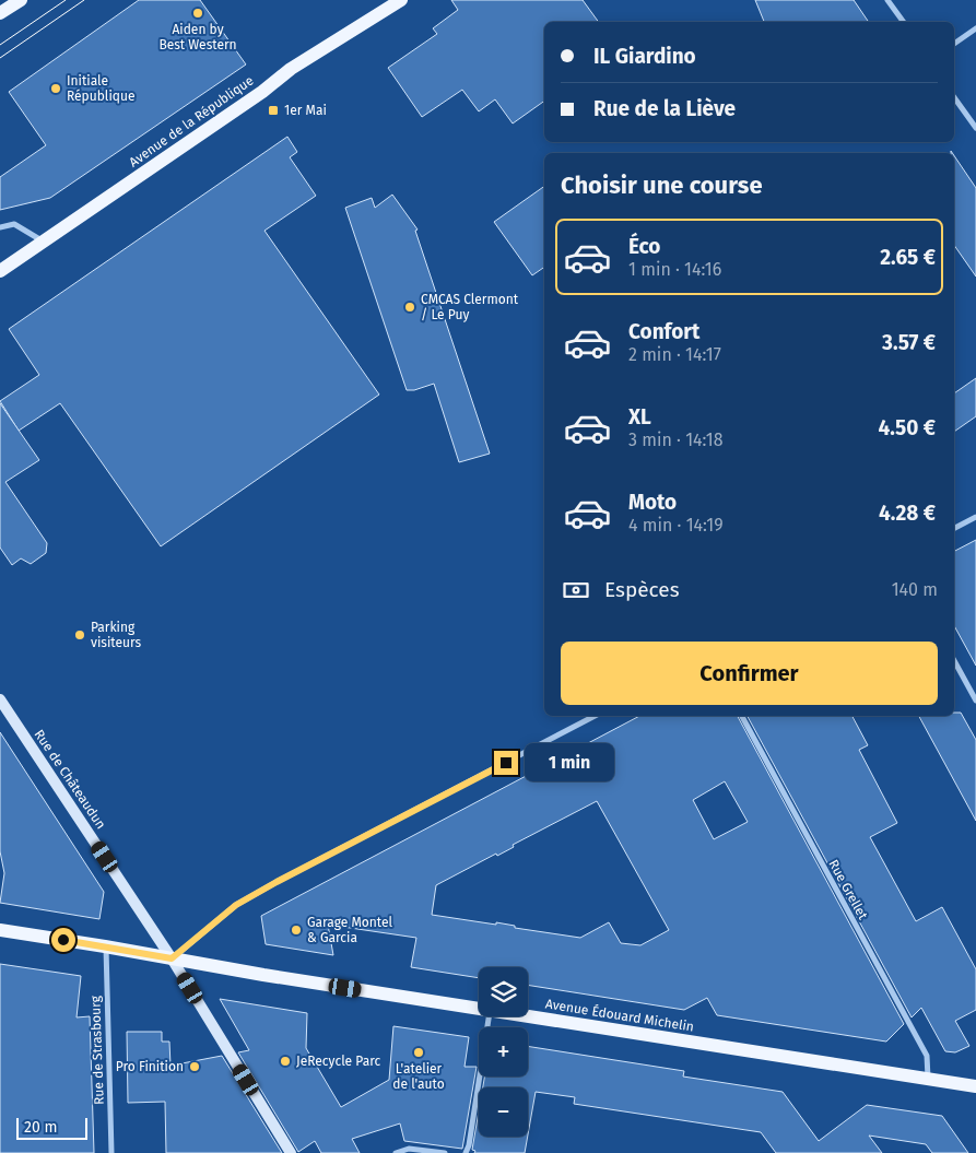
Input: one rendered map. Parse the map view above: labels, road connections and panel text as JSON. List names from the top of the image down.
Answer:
{
  "streets": {
    "main road": ["Avenue de la République", "Avenue Édouard Michelin"],
    "street": ["Rue de Châteaudun", "Rue Grellet", "Rue de Strasbourg"]
  },
  "crossings": [
    ["Rue de Châteaudun", "Avenue Édouard Michelin"],
    ["Rue Grellet", "Avenue Édouard Michelin"],
    ["Avenue Édouard Michelin", "Rue de Strasbourg"]
  ],
  "places": {
    "other": [
      "Aiden by Best Western",
      "Initiale République",
      "CMCAS Clermont / Le Puy",
      "Parking visiteurs",
      "Garage Montel & Garcia",
      "L'atelier de l'auto",
      "JeRecycle Parc",
      "Pro Finition"
    ],
    "transit": ["1er Mai"]
  },
  "scale_bar": "20 m",
  "page": {
    "banner": ["IL Giardino", "Rue de la Liève"],
    "heading": "Choisir une course",
    "list": [
      {
        "name": "Éco",
        "note": "1 min · 14:16",
        "value": "2.65 €"
      },
      {
        "name": "Confort",
        "note": "2 min · 14:17",
        "value": "3.57 €"
      },
      {
        "name": "XL",
        "note": "3 min · 14:18",
        "value": "4.50 €"
      },
      {
        "name": "Moto",
        "note": "4 min · 14:19",
        "value": "4.28 €"
      }
    ],
    "pay": ["Espèces", "140 m"],
    "buttons": "Confirmer",
    "bubble": "1 min",
    "map_buttons": ["+", "−"],
    "scale": "20 m"
  }
}
